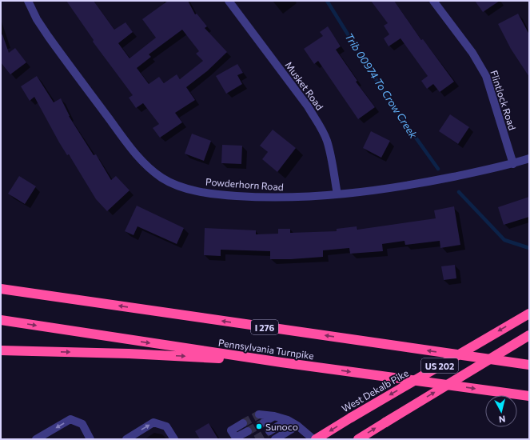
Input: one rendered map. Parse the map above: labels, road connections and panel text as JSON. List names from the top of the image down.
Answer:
{
  "streets": {
    "highway": [
      "I 276",
      "Pennsylvania Turnpike",
      "US 202",
      "West Dekalb Pike"
    ],
    "street": ["Musket Road", "Flintlock Road", "Powderhorn Road"]
  },
  "crossings": [
    ["Musket Road", "Powderhorn Road"],
    ["Flintlock Road", "Powderhorn Road"]
  ],
  "water": ["Trib 00974 To Crow Creek"],
  "places": ["Sunoco"],
  "north": "bottom"
}
